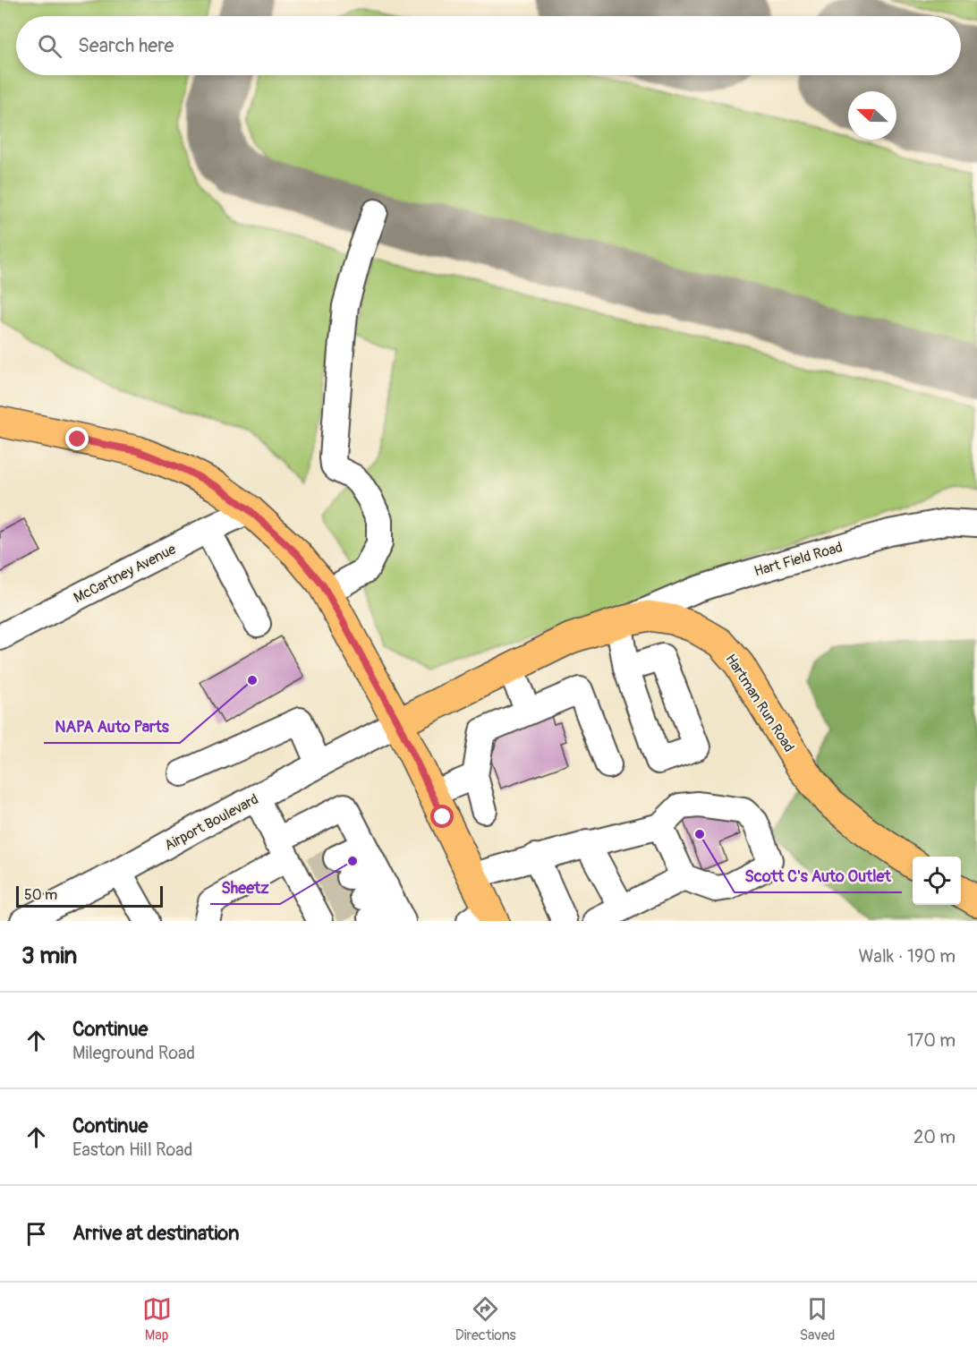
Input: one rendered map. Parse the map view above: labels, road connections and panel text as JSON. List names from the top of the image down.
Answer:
{
  "streets": {
    "main road": ["Hartman Run Road"],
    "street": ["Hart Field Road", "McCartney Avenue", "Airport Boulevard"]
  },
  "crossings": [
    ["Hart Field Road", "Hartman Run Road"],
    ["Hartman Run Road", "Airport Boulevard"]
  ],
  "places": ["NAPA Auto Parts", "Scott C's Auto Outlet", "Sheetz"],
  "scale_bar": "50 m",
  "north": "left",
  "page": {
    "search": "Search here",
    "scale": "50 m",
    "heading": ["3 min", "Walk · 190 m"],
    "list": [
      ["Continue", "Mileground Road", "170 m"],
      ["Continue", "Easton Hill Road", "20 m"],
      "Arrive at destination"
    ],
    "nav": ["Map", "Directions", "Saved"]
  }
}
